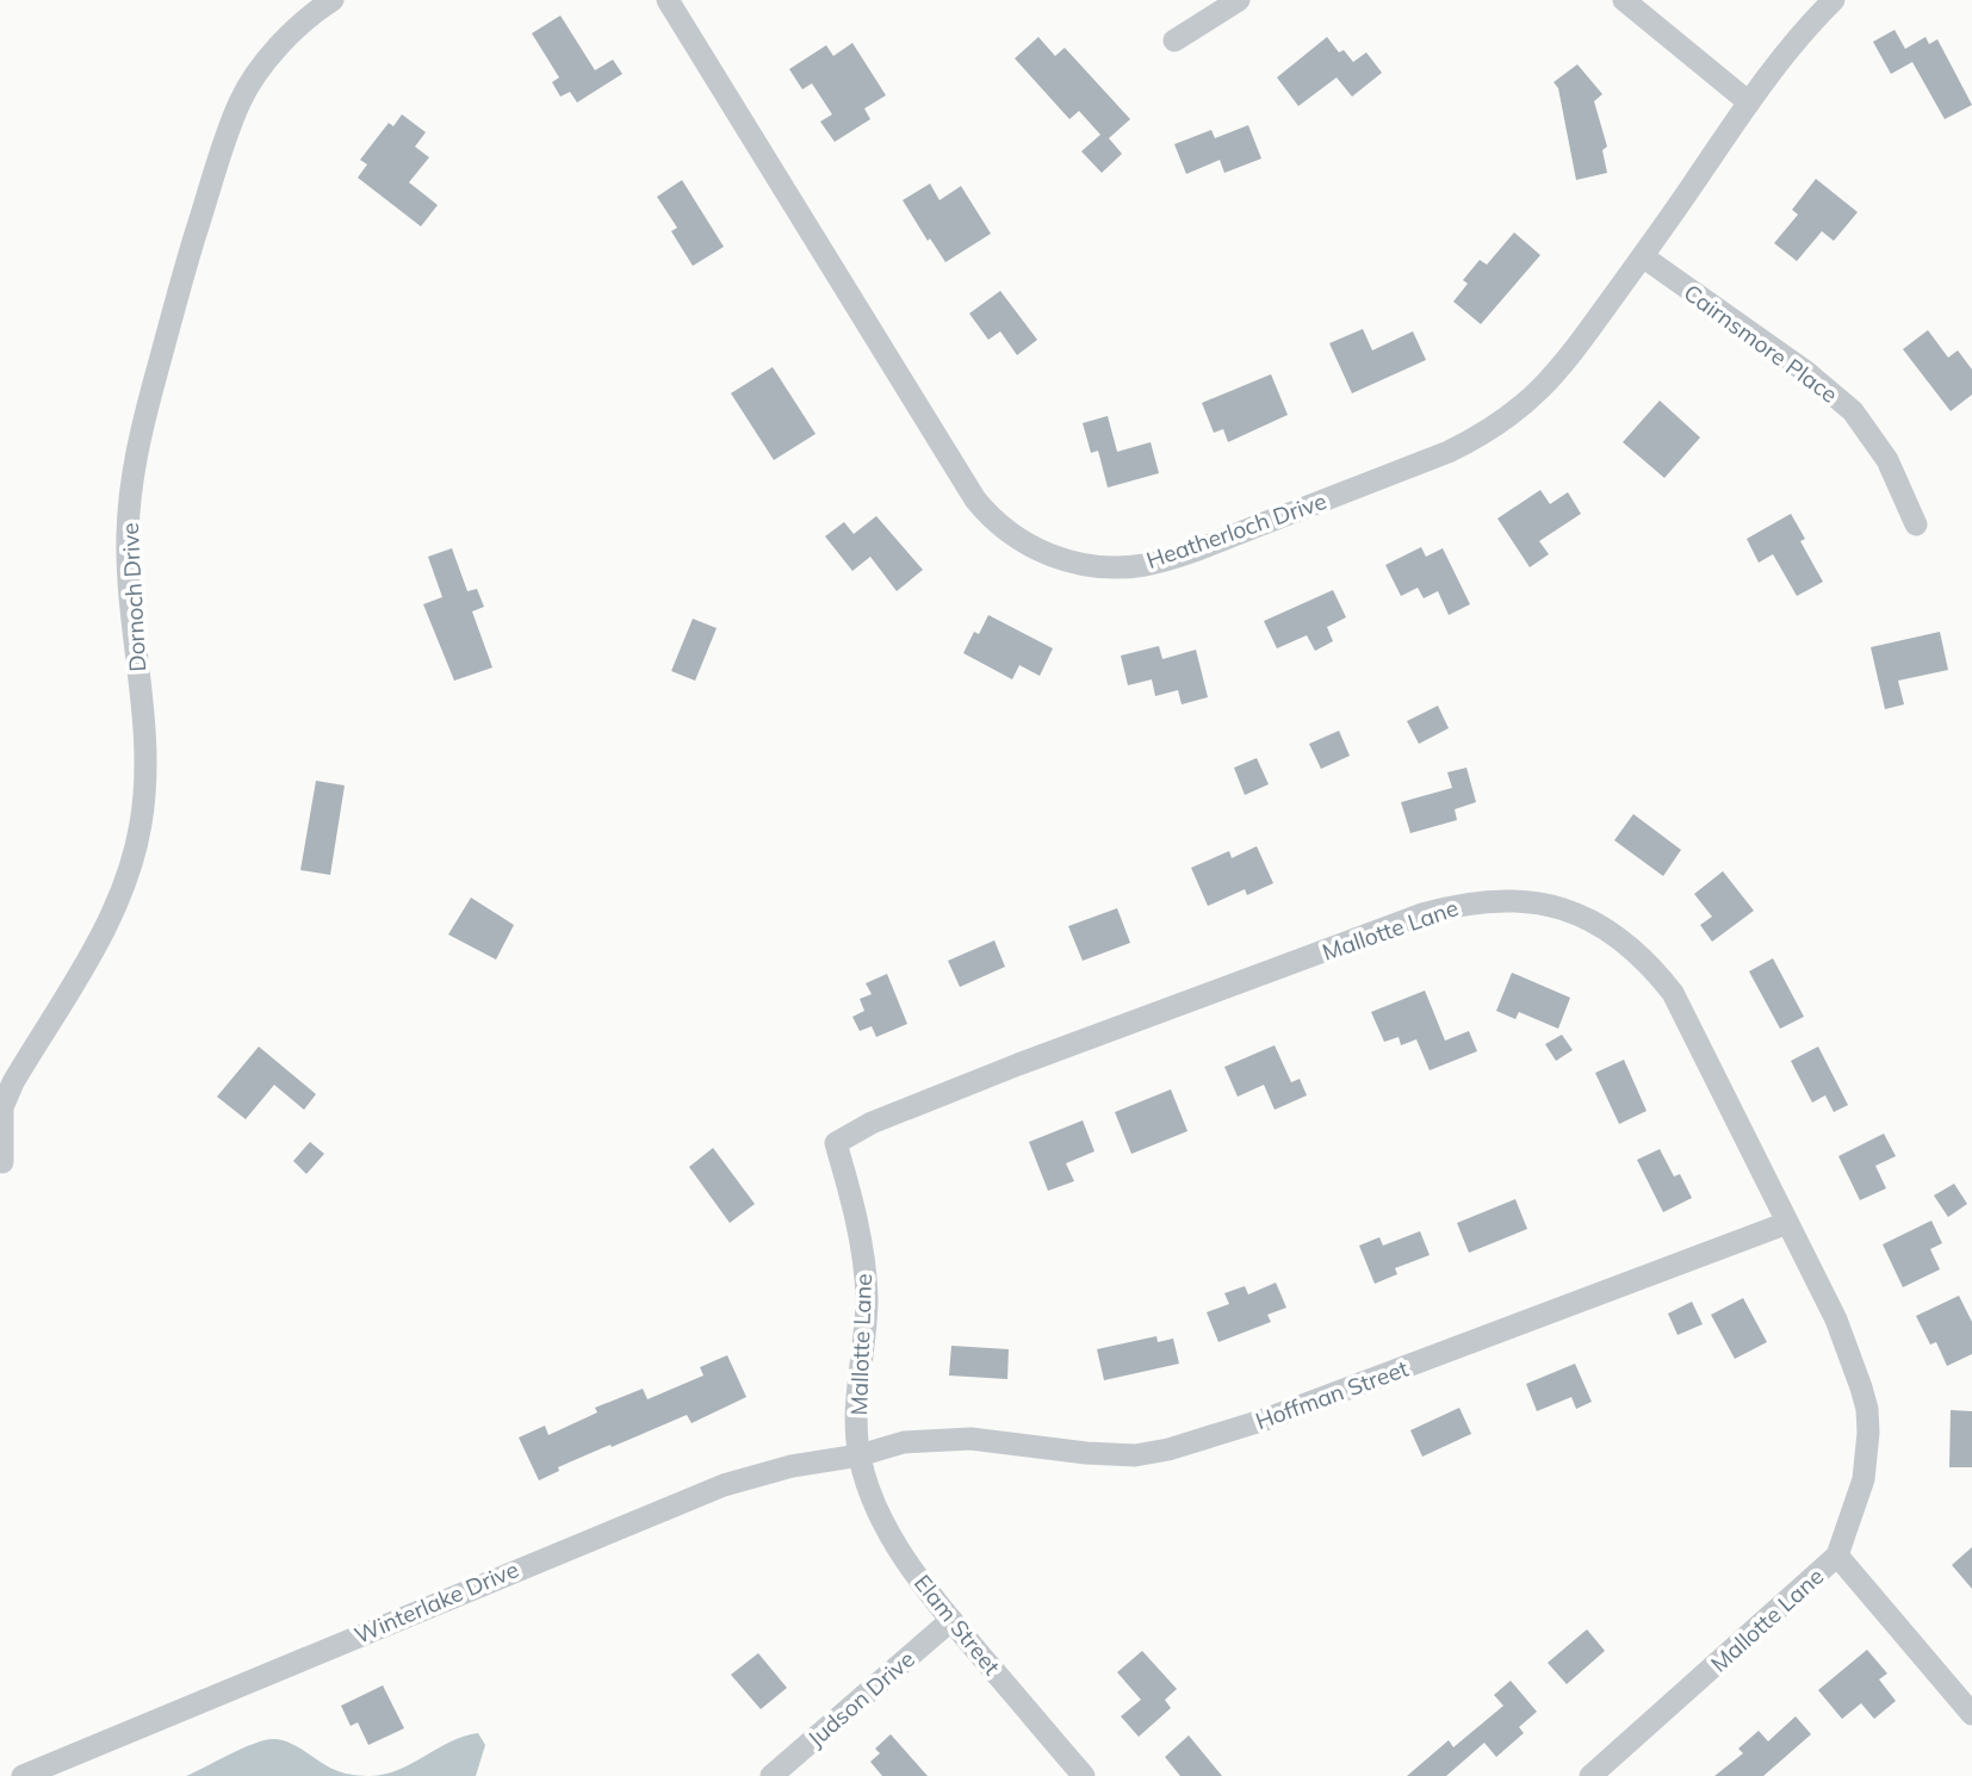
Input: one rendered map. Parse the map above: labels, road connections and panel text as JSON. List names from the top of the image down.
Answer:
{
  "streets": {
    "street": [
      "Cairnsmore Place",
      "Heatherloch Drive",
      "Dornoch Drive",
      "Mallotte Lane",
      "Hoffman Street",
      "Winterlake Drive",
      "Elam Street",
      "Judson Drive"
    ]
  },
  "crossings": [
    ["Cairnsmore Place", "Heatherloch Drive"],
    ["Mallotte Lane", "Hoffman Street"],
    ["Mallotte Lane", "Winterlake Drive"],
    ["Mallotte Lane", "Elam Street"],
    ["Hoffman Street", "Winterlake Drive"],
    ["Hoffman Street", "Elam Street"],
    ["Winterlake Drive", "Elam Street"],
    ["Elam Street", "Judson Drive"]
  ]
}
